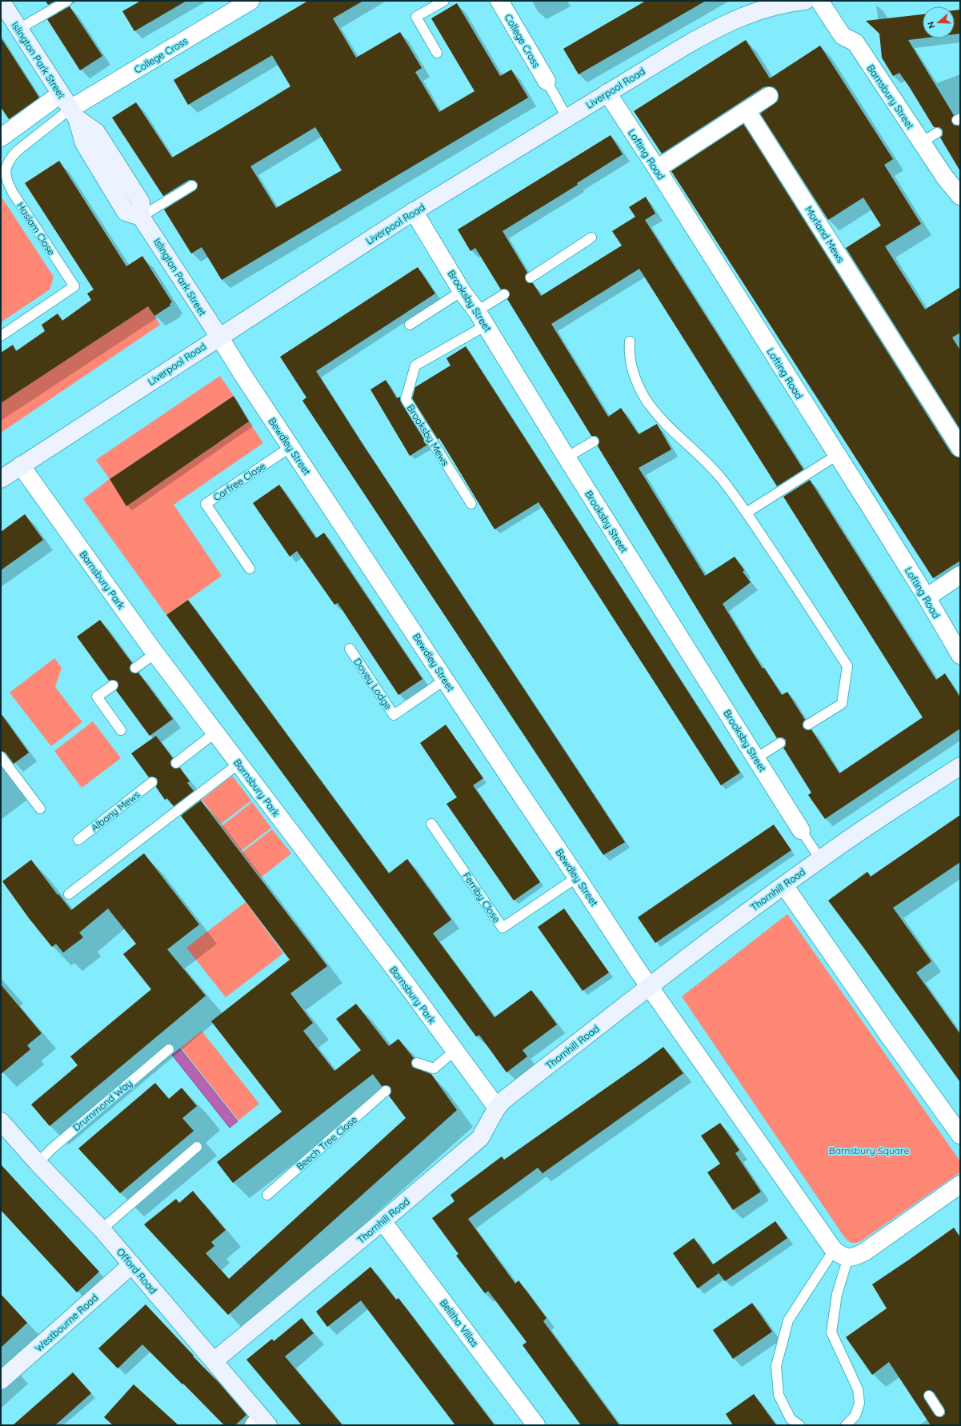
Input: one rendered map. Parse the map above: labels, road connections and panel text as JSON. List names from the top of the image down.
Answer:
{
  "streets": {
    "street": [
      "College Cross",
      "Islington Park Street",
      "Liverpool Road",
      "Barnsbury Street",
      "Lofting Road",
      "Morland Mews",
      "Brooksby Street",
      "Bewdley Street",
      "Barnsbury Park",
      "Thornhill Road",
      "Offord Road",
      "Westbourne Road",
      "Belitha Villas"
    ],
    "lane": [
      "Haslam Close",
      "Brooksby Mews",
      "Carfree Close",
      "Dovey Lodge",
      "Albany Mews",
      "Ferriby Close",
      "Drummond Way",
      "Beech Tree Close"
    ]
  },
  "crossings": [
    ["College Cross", "Islington Park Street"],
    ["College Cross", "Haslam Close"],
    ["Islington Park Street", "Liverpool Road"],
    ["Islington Park Street", "Haslam Close"],
    ["Islington Park Street", "Bewdley Street"],
    ["Liverpool Road", "Lofting Road"],
    ["Liverpool Road", "Brooksby Street"],
    ["Liverpool Road", "Bewdley Street"],
    ["Liverpool Road", "Barnsbury Park"],
    ["Brooksby Street", "Brooksby Mews"],
    ["Bewdley Street", "Carfree Close"],
    ["Bewdley Street", "Dovey Lodge"],
    ["Bewdley Street", "Thornhill Road"],
    ["Bewdley Street", "Ferriby Close"],
    ["Barnsbury Park", "Thornhill Road"],
    ["Thornhill Road", "Offord Road"],
    ["Thornhill Road", "Belitha Villas"],
    ["Drummond Way", "Offord Road"],
    ["Offord Road", "Westbourne Road"]
  ],
  "parks": ["Barnsbury Square"],
  "north": "left"
}
